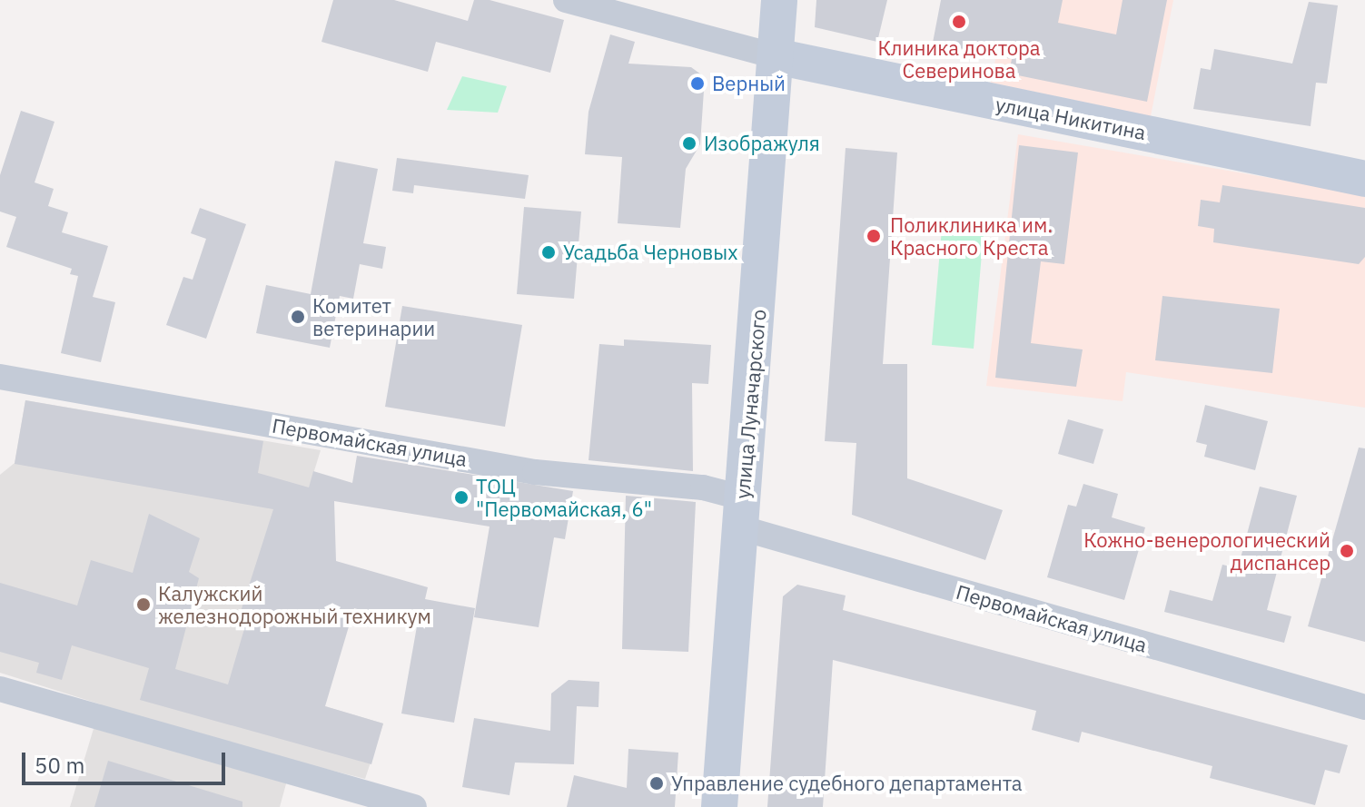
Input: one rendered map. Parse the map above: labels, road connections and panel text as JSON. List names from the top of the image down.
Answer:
{
  "streets": {
    "main road": ["улица Никитина", "улица Луначарского"],
    "street": ["Первомайская улица"]
  },
  "crossings": [
    ["улица Никитина", "улица Луначарского"],
    ["улица Луначарского", "Первомайская улица"]
  ],
  "places": [
    "Клиника доктора Северинова",
    "Верный",
    "Изображуля",
    "Поликлиника им. Красного Креста",
    "Усадьба Черновых",
    "Комитет ветеринарии",
    "ТОЦ \"Первомайская, 6\"",
    "Кожно-венерологический диспансер",
    "Калужский железнодорожный техникум",
    "Управление судебного департамента"
  ],
  "scale_bar": "50 m"
}
